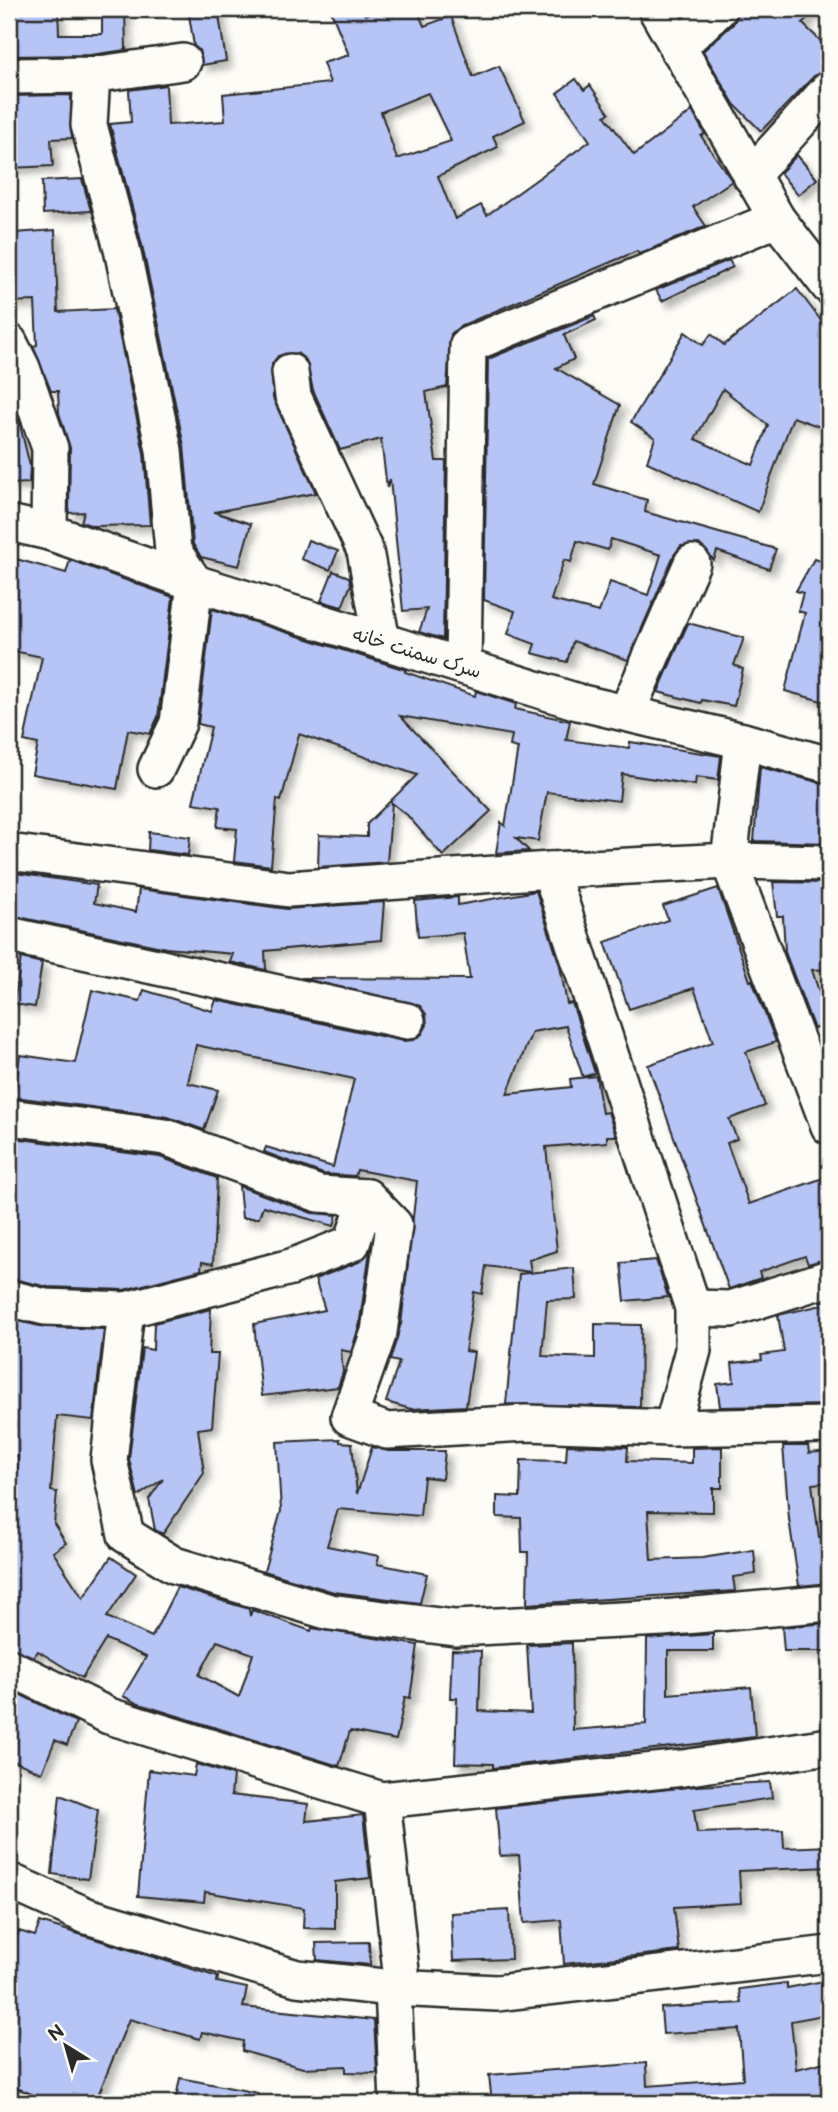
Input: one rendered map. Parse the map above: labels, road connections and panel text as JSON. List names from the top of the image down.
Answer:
{
  "streets": {
    "street": ["سرک سمنت خانه"]
  },
  "north": "top left"
}
